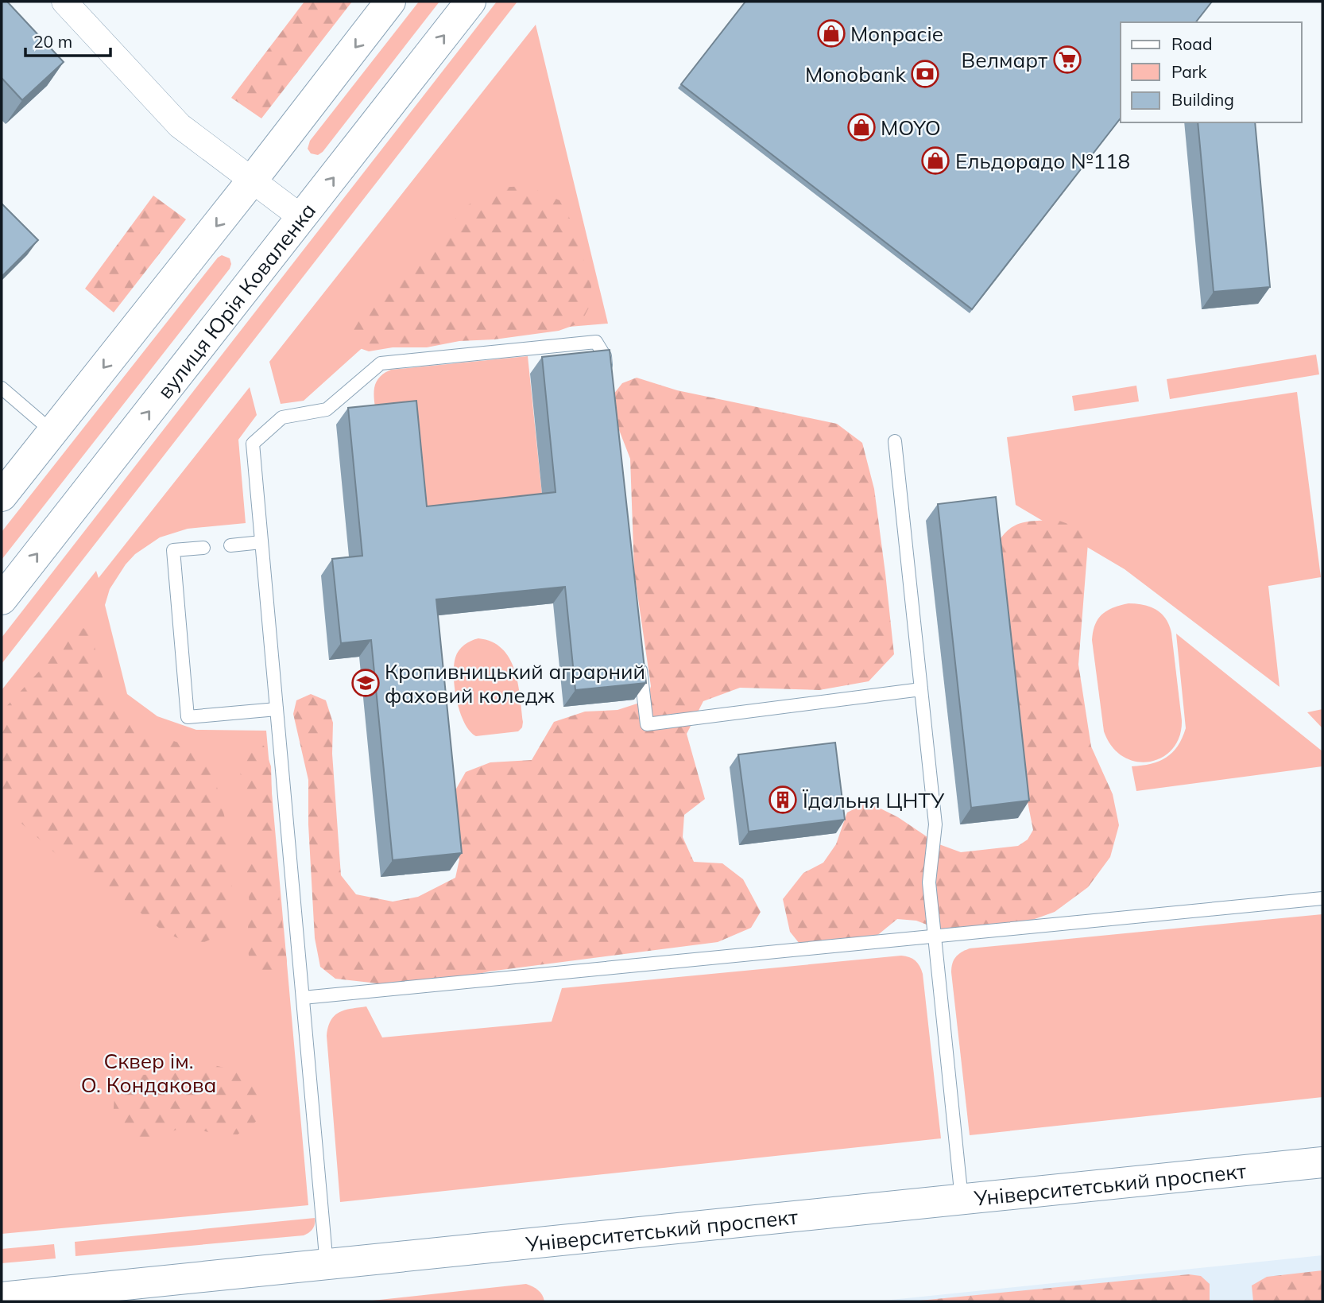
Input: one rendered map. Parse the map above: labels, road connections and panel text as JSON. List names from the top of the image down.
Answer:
{
  "streets": {
    "main road": ["вулиця Юрія Коваленка", "Університетський проспект"]
  },
  "parks": ["Сквер ім. О. Кондакова"],
  "places": {
    "shop": ["Monpacie", "MOYO", "Ельдорадо №118"],
    "supermarket": ["Велмарт"],
    "bank": ["Monobank"],
    "school or university": ["Кропивницький аграрний фаховий коледж"],
    "building": ["Їдальня ЦНТУ"]
  },
  "legend": ["Road", "Park", "Building"],
  "scale_bar": "20 m"
}
